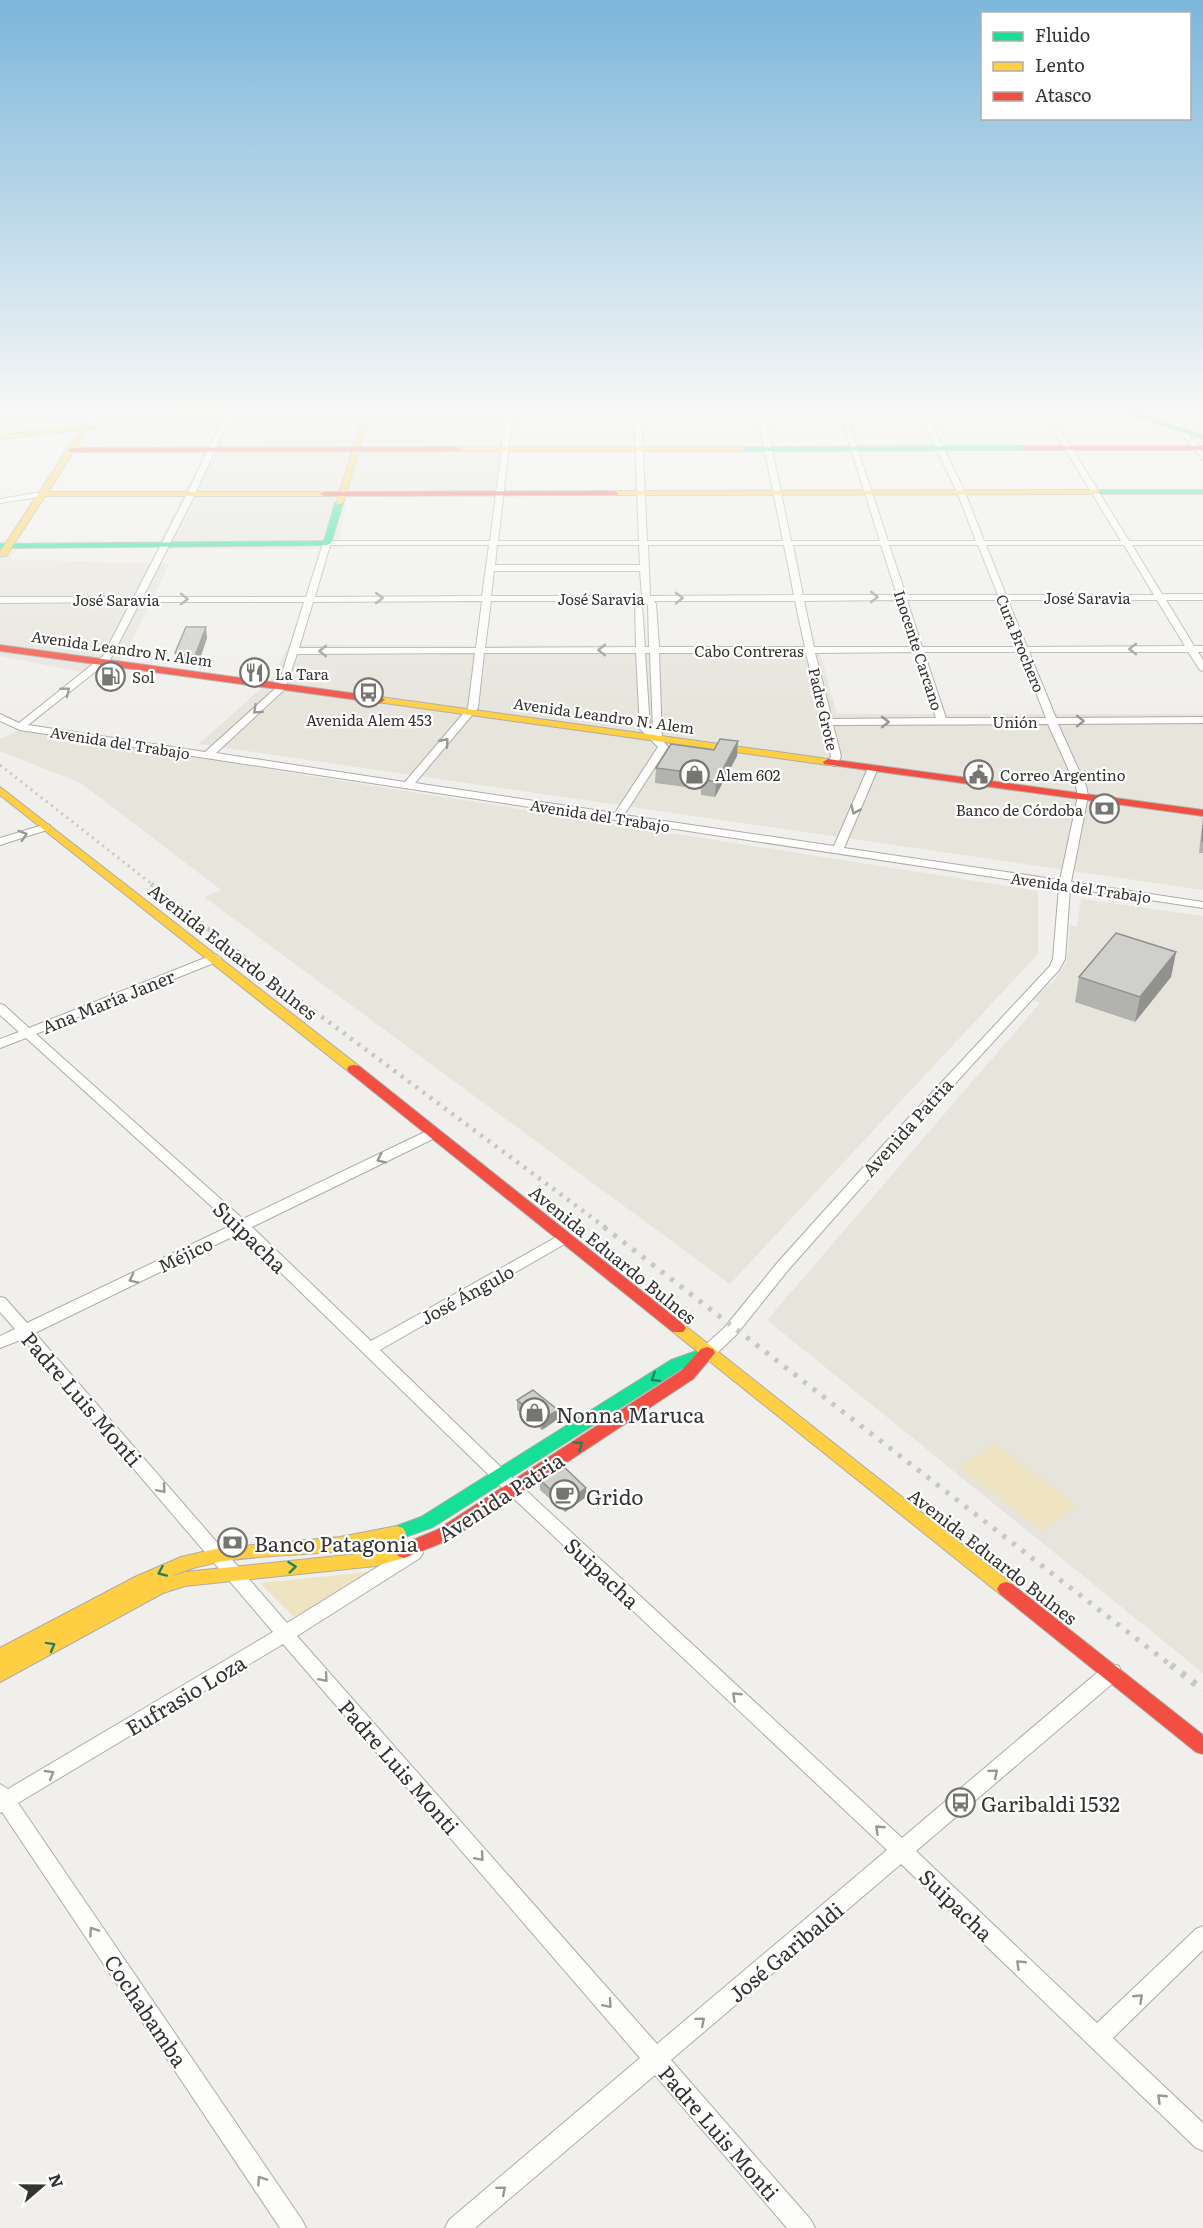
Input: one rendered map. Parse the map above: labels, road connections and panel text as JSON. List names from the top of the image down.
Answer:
{
  "streets": {
    "main road": ["Avenida Leandro N. Alem", "Avenida Eduardo Bulnes", "Avenida Patria"],
    "street": [
      "José Saravia",
      "Cura Brochero",
      "Cabo Contreras",
      "Inocente Carcano",
      "Padre Grote",
      "Unión",
      "Avenida del Trabajo",
      "Ana María Janer",
      "Suipacha",
      "Méjico",
      "José Ángulo",
      "Padre Luis Monti",
      "Eufrasio Loza",
      "José Garibaldi",
      "Cochabamba"
    ]
  },
  "crossings": [
    ["José Saravia", "Cura Brochero"],
    ["José Saravia", "Inocente Carcano"],
    ["José Saravia", "Padre Grote"],
    ["Cura Brochero", "Avenida Leandro N. Alem"],
    ["Cura Brochero", "Cabo Contreras"],
    ["Cura Brochero", "Unión"],
    ["Avenida Leandro N. Alem", "Padre Grote"],
    ["Cabo Contreras", "Inocente Carcano"],
    ["Cabo Contreras", "Padre Grote"],
    ["Inocente Carcano", "Unión"],
    ["Padre Grote", "Unión"],
    ["Avenida del Trabajo", "Avenida Patria"],
    ["Avenida Eduardo Bulnes", "Ana María Janer"],
    ["Avenida Eduardo Bulnes", "Avenida Patria"],
    ["Avenida Eduardo Bulnes", "Méjico"],
    ["Avenida Eduardo Bulnes", "José Ángulo"],
    ["Avenida Eduardo Bulnes", "José Garibaldi"],
    ["Ana María Janer", "Suipacha"],
    ["Avenida Patria", "Suipacha"],
    ["Avenida Patria", "Padre Luis Monti"],
    ["Avenida Patria", "Eufrasio Loza"],
    ["Suipacha", "Méjico"],
    ["Suipacha", "José Ángulo"],
    ["Suipacha", "José Garibaldi"],
    ["Méjico", "Padre Luis Monti"],
    ["Padre Luis Monti", "Eufrasio Loza"],
    ["Padre Luis Monti", "José Garibaldi"],
    ["Eufrasio Loza", "Cochabamba"]
  ],
  "one_way": [
    "Unión",
    "Suipacha",
    "Méjico",
    "Padre Luis Monti",
    "Eufrasio Loza",
    "José Garibaldi",
    "Cochabamba"
  ],
  "places": {
    "restaurant": ["La Tara"],
    "fuel station": ["Sol"],
    "bus stop": ["Avenida Alem 453", "Garibaldi 1532"],
    "shop": ["Alem 602", "Nonna Maruca"],
    "public building": ["Correo Argentino"],
    "bank": ["Banco de Córdoba", "Banco Patagonia"],
    "cafe": ["Grido"]
  },
  "legend": ["Fluido", "Lento", "Atasco"],
  "north": "right"
}
